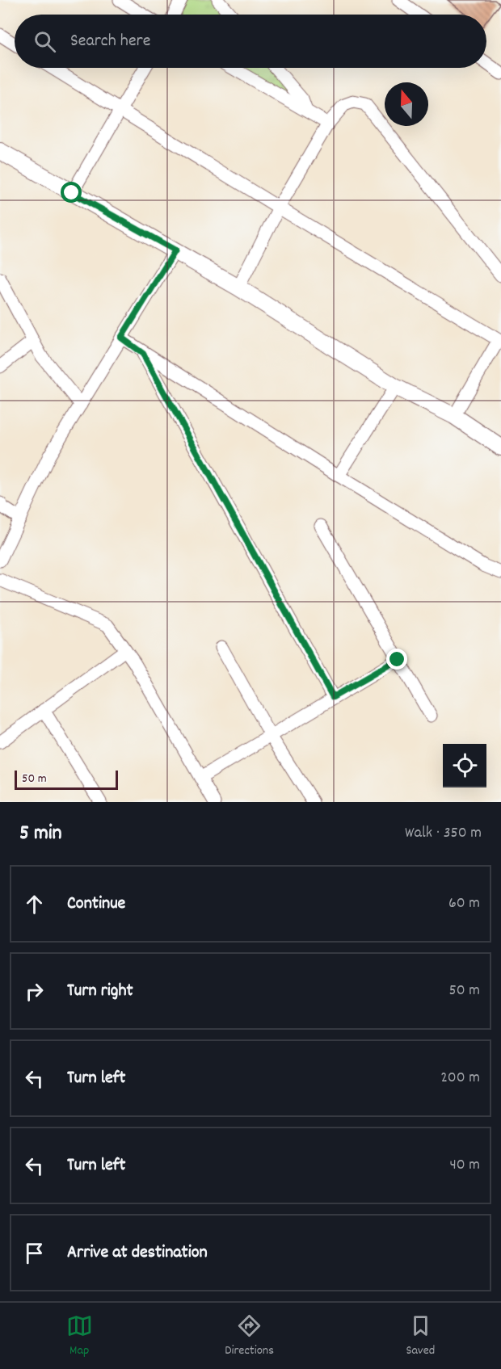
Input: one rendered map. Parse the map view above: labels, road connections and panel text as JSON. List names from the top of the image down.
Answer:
{
  "scale_bar": "50 m",
  "north": "top",
  "page": {
    "search": "Search here",
    "scale": "50 m",
    "heading": ["5 min", "Walk · 350 m"],
    "list": [
      ["Continue", "60 m"],
      ["Turn right", "50 m"],
      ["Turn left", "200 m"],
      ["Turn left", "40 m"],
      "Arrive at destination"
    ],
    "nav": ["Map", "Directions", "Saved"]
  }
}
